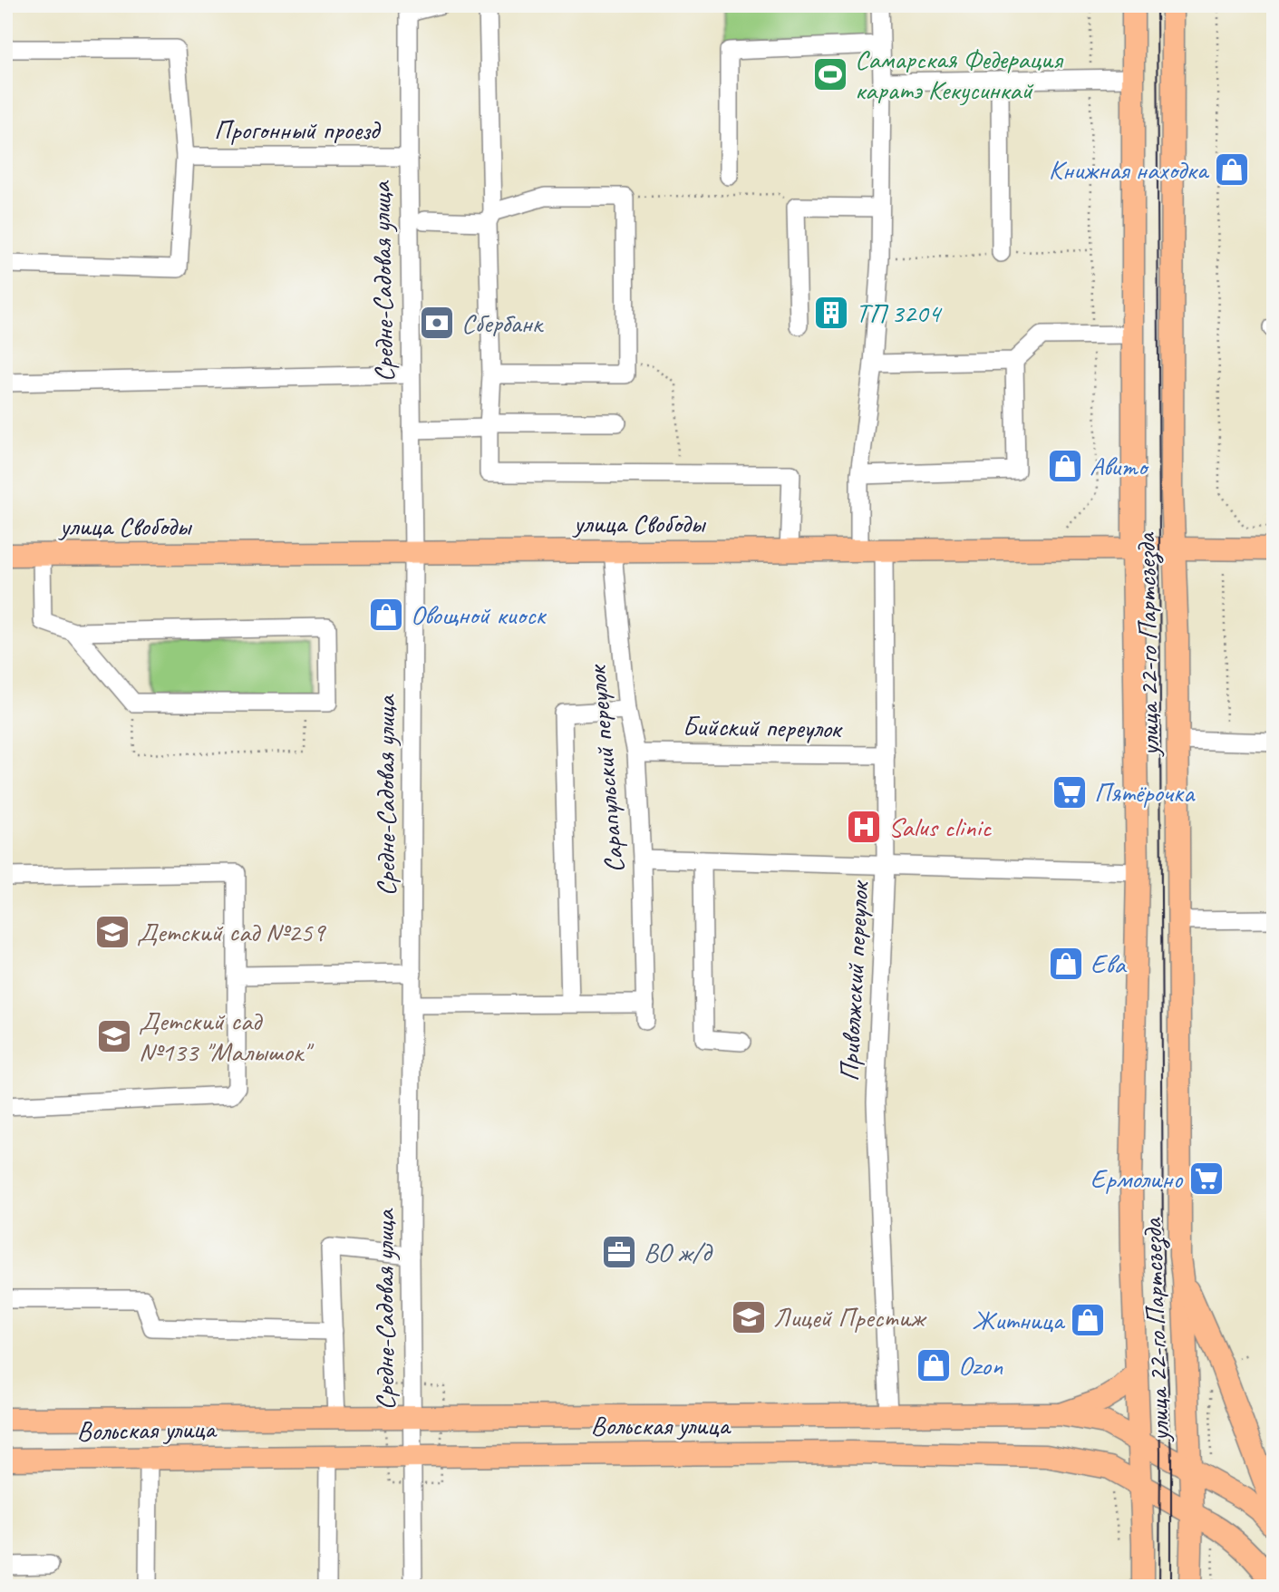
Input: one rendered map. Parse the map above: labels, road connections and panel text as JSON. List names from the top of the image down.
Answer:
{
  "streets": {
    "main road": ["улица Свободы", "улица 22-го Партсъезда", "Вольская улица"],
    "street": [
      "Прогонный проезд",
      "Средне-Садовая улица",
      "Бийский переулок",
      "Сарапульский переулок",
      "Приволжский переулок"
    ]
  },
  "crossings": [
    ["Прогонный проезд", "Средне-Садовая улица"],
    ["Средне-Садовая улица", "улица Свободы"],
    ["Средне-Садовая улица", "Вольская улица"],
    ["улица Свободы", "улица 22-го Партсъезда"],
    ["улица Свободы", "Сарапульский переулок"],
    ["улица Свободы", "Приволжский переулок"],
    ["улица 22-го Партсъезда", "Вольская улица"],
    ["Бийский переулок", "Сарапульский переулок"],
    ["Бийский переулок", "Приволжский переулок"],
    ["Приволжский переулок", "Вольская улица"]
  ],
  "places": {
    "sports": ["Самарская Федерация каратэ Кекусинкай"],
    "shop": [
      "Книжная находка",
      "Авито",
      "Овощной киоск",
      "Ева",
      "Житница",
      "Ozon"
    ],
    "building": ["ТП 3204"],
    "bank": ["Сбербанк"],
    "supermarket": ["Пятёрочка", "Ермолино"],
    "hospital": ["Salus clinic"],
    "school or university": ["Детский сад №259", "Детский сад №133 \"Малышок\"", "Лицей Престиж"],
    "office": ["ВО ж/д"]
  }
}
